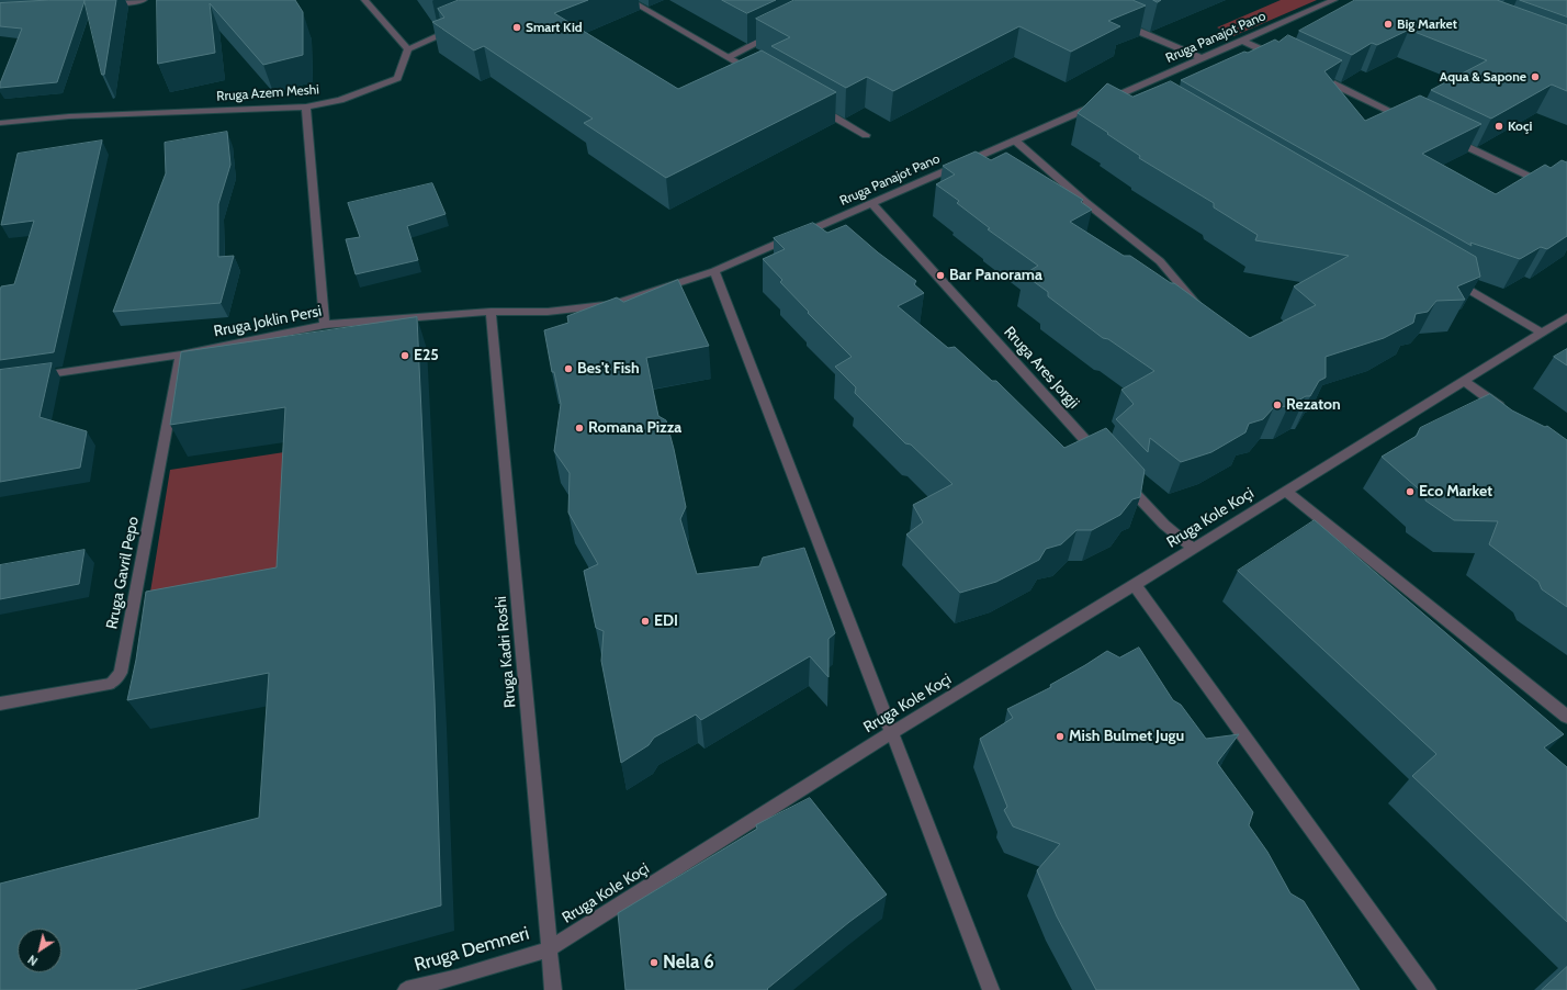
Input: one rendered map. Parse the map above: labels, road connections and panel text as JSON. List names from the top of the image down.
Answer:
{
  "streets": {
    "street": [
      "Rruga Panajot Pano",
      "Rruga Azem Meshi",
      "Rruga Joklin Persi",
      "Rruga Ares Jorgji",
      "Rruga Kole Koçi",
      "Rruga Gavril Pepo",
      "Rruga Kadri Roshi",
      "Rruga Demneri"
    ]
  },
  "crossings": [
    ["Rruga Panajot Pano", "Rruga Joklin Persi"],
    ["Rruga Panajot Pano", "Rruga Ares Jorgji"],
    ["Rruga Panajot Pano", "Rruga Kadri Roshi"],
    ["Rruga Joklin Persi", "Rruga Gavril Pepo"],
    ["Rruga Joklin Persi", "Rruga Kadri Roshi"],
    ["Rruga Kole Koçi", "Rruga Kadri Roshi"],
    ["Rruga Kole Koçi", "Rruga Demneri"],
    ["Rruga Kadri Roshi", "Rruga Demneri"]
  ],
  "places": [
    "Big Market",
    "Smart Kid",
    "Aqua & Sapone",
    "Koçi",
    "Bar Panorama",
    "E25",
    "Bes't Fish",
    "Rezaton",
    "Romana Pizza",
    "Eco Market",
    "EDI",
    "Mish Bulmet Jugu",
    "Nela 6"
  ],
  "north": "bottom left"
}
